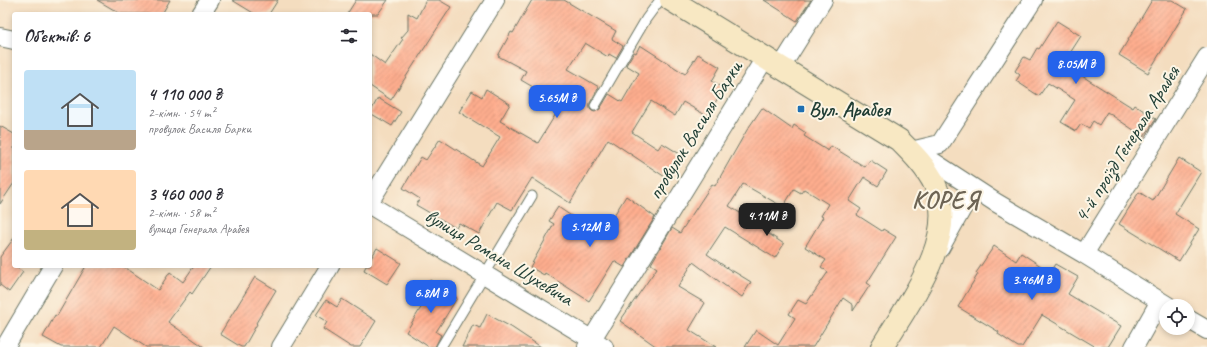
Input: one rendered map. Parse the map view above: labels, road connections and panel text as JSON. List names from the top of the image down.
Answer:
{
  "streets": {
    "street": ["провулок Василя Барки", "4-й проїзд Генерала Арабея", "вулиця Романа Шухевича"]
  },
  "crossings": [
    ["провулок Василя Барки", "вулиця Романа Шухевича"]
  ],
  "districts": ["КОРЕЯ"],
  "places": {
    "transit": ["Вул. Арабея"]
  },
  "page": {
    "heading": "Об’єктів: 6",
    "price": [
      "8.05M ₴",
      "5.65M ₴",
      "4.11M ₴",
      "5.12M ₴",
      "3.46M ₴",
      "6.8M ₴"
    ],
    "list": [
      {
        "name": "4 110 000 ₴",
        "note": "2-кімн. · 54 m² · провулок Василя Барки"
      },
      {
        "name": "3 460 000 ₴",
        "note": "2-кімн. · 58 m² · вулиця Генерала Арабея"
      }
    ]
  }
}
